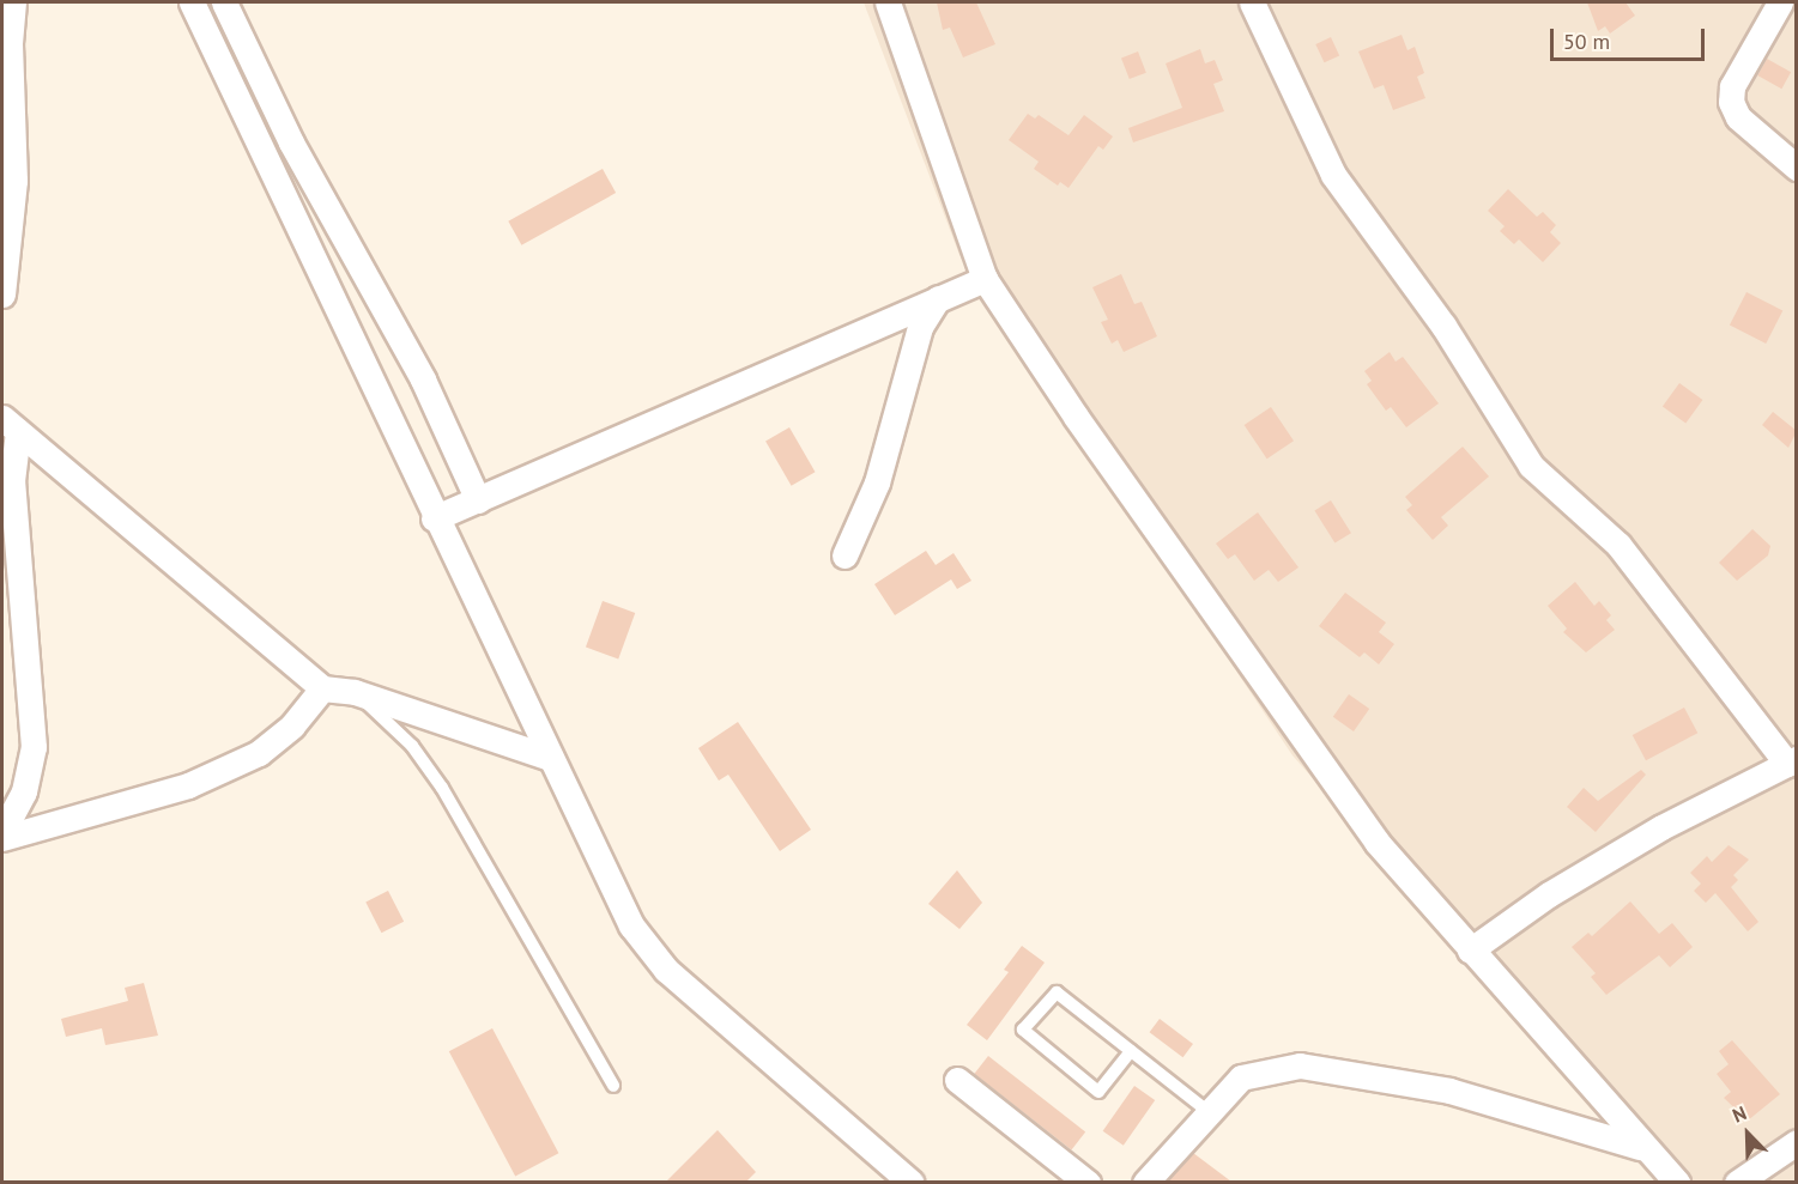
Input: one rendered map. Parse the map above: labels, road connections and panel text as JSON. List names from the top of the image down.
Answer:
{
  "scale_bar": "50 m",
  "north": "top left"
}
